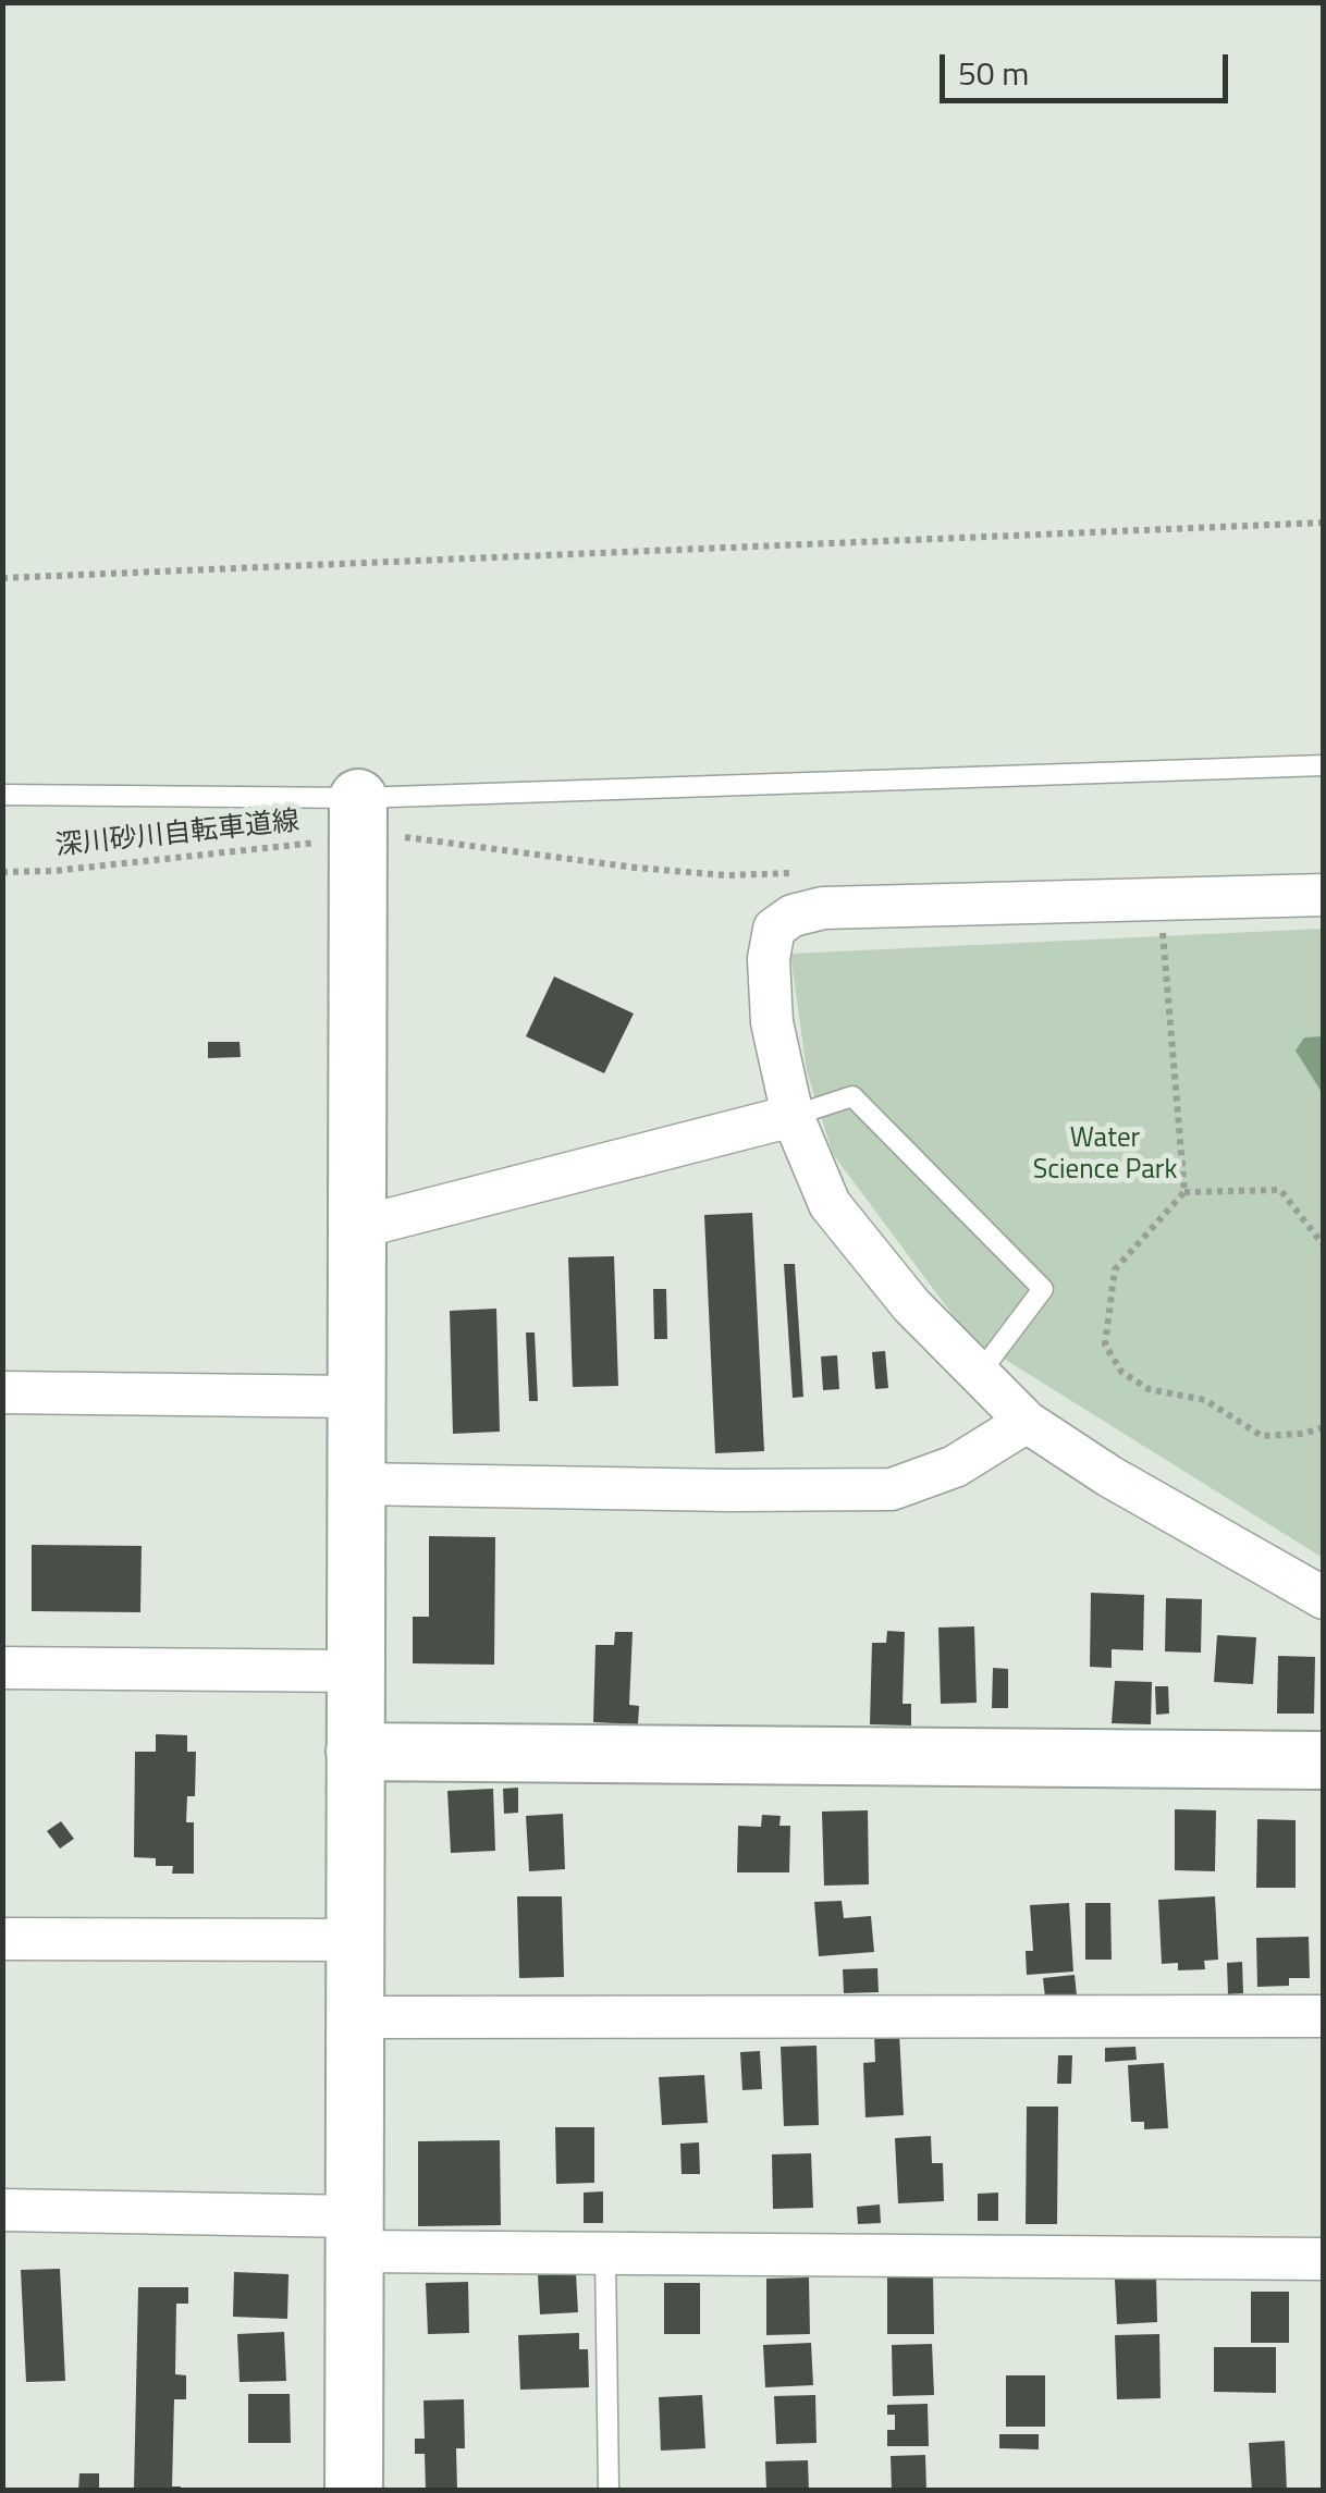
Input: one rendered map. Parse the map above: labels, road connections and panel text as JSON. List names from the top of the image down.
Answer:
{
  "streets": {
    "path": ["深川砂川自転車道線"]
  },
  "parks": ["Water Science Park"],
  "scale_bar": "50 m"
}
